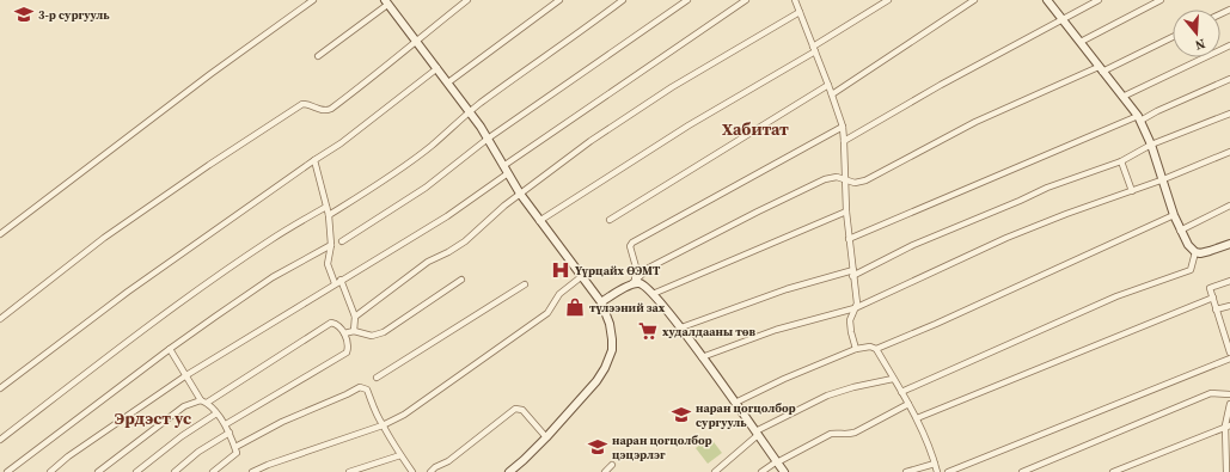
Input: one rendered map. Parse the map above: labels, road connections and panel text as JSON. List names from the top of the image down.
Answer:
{
  "districts": ["Хабитат", "Эрдэст ус"],
  "places": {
    "school or university": ["3-р сургууль", "наран цогцолбор сургууль", "наран цогцолбор цэцэрлэг"],
    "hospital": ["Үүрцайх ӨЭМТ"],
    "shop": ["түлээний зах"],
    "supermarket": ["худалдааны төв"]
  },
  "north": "bottom"
}
